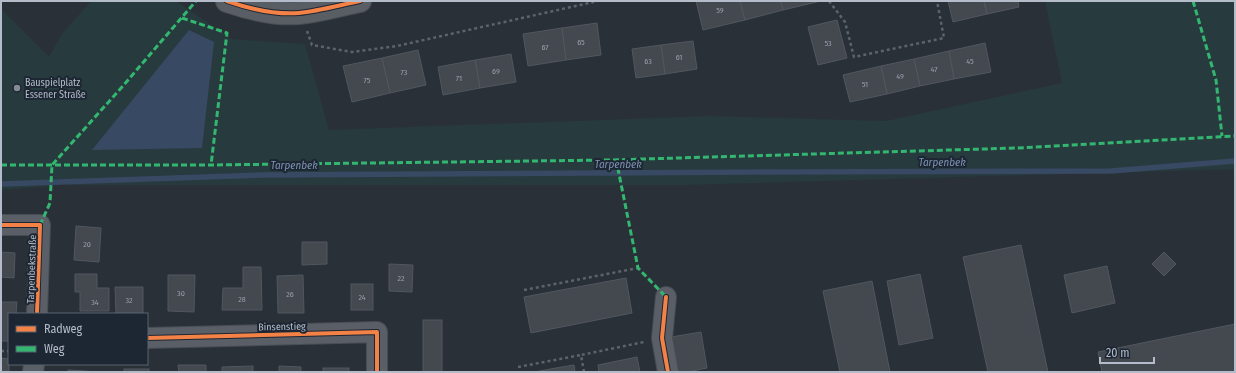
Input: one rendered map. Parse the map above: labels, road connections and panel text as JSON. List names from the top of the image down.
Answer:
{
  "streets": {
    "street": ["Tarpenbekstraße", "Binsenstieg"]
  },
  "water": ["Tarpenbek"],
  "places": ["Bauspielplatz Essener Straße"],
  "house_numbers": [
    "59",
    "65",
    "53",
    "67",
    "61",
    "63",
    "45",
    "47",
    "69",
    "73",
    "49",
    "71",
    "75",
    "51",
    "20",
    "22",
    "30",
    "26",
    "24",
    "28",
    "32",
    "34"
  ],
  "legend": ["Radweg", "Weg"],
  "scale_bar": "20 m"
}
